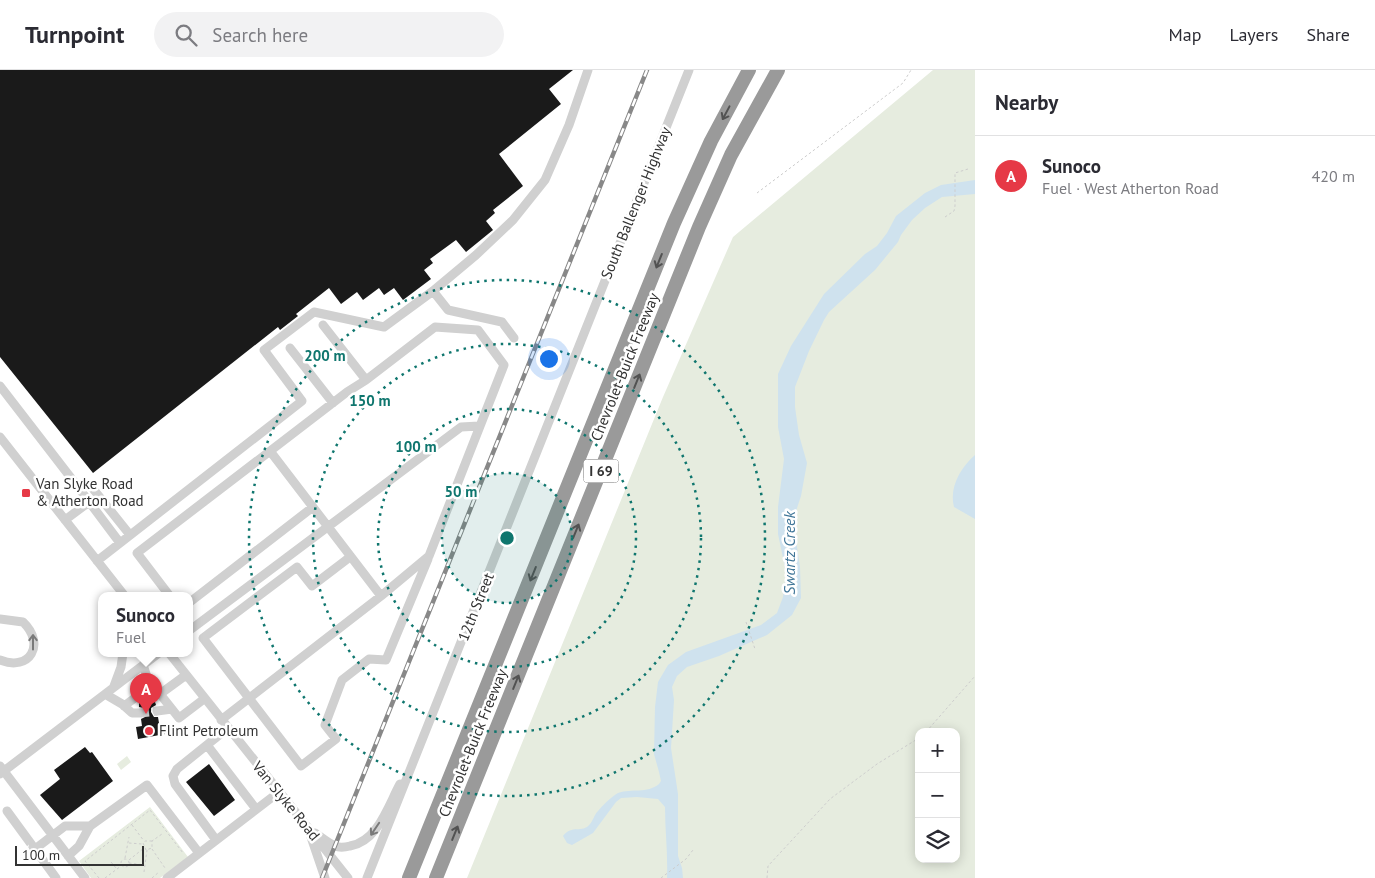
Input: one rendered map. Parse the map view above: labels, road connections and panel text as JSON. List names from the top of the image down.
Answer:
{
  "streets": {
    "highway": ["Chevrolet-Buick Freeway", "I 69"],
    "street": ["South Ballenger Highway", "12th Street", "Van Slyke Road"]
  },
  "crossings": [
    ["South Ballenger Highway", "12th Street"]
  ],
  "water": ["Swartz Creek"],
  "places": {
    "transit": ["Van Slyke Road & Atherton Road"],
    "other": ["Flint Petroleum"]
  },
  "scale_bar": "100 m",
  "page": {
    "header": "Turnpoint",
    "search": "Search here",
    "nav": ["Map", "Layers", "Share"],
    "heading": "Nearby",
    "list": [
      {
        "mark": "A",
        "name": "Sunoco",
        "note": "Fuel · West Atherton Road",
        "value": "420 m"
      }
    ],
    "popup": ["Sunoco", "Fuel"],
    "pins": "A",
    "map_buttons": ["+", "−"],
    "scale": "100 m"
  },
  "rings": [
    "200 m",
    "150 m",
    "100 m",
    "50 m"
  ]
}
